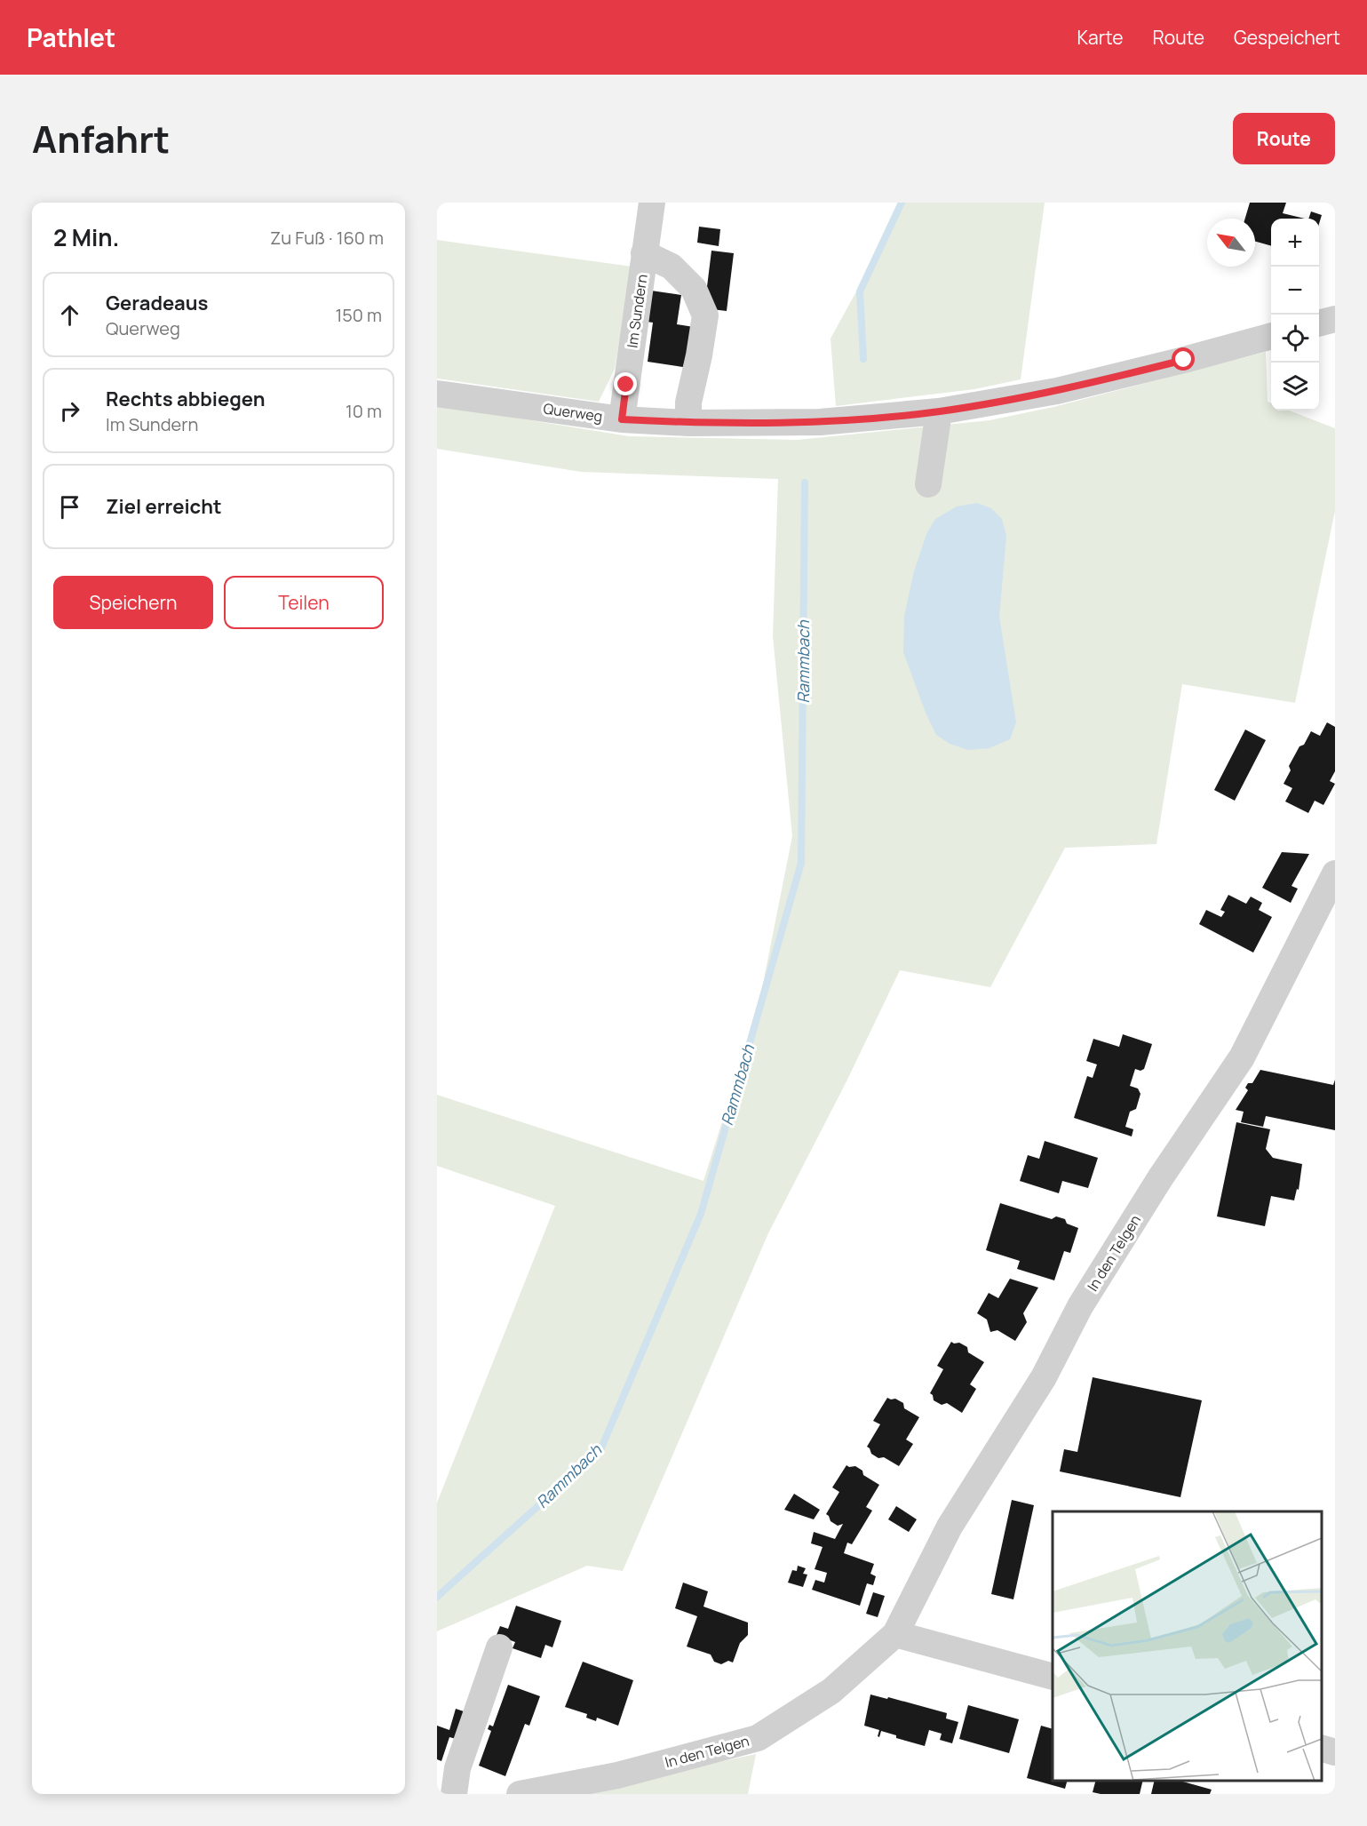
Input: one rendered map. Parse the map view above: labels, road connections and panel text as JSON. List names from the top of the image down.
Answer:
{
  "streets": {
    "street": ["Im Sundern", "Querweg", "In den Telgen"]
  },
  "crossings": [
    ["Im Sundern", "Querweg"]
  ],
  "water": ["Rammbach"],
  "north": "top left",
  "page": {
    "header": "Pathlet",
    "nav": ["Karte", "Route", "Gespeichert"],
    "title": "Anfahrt",
    "buttons": [
      "Route",
      ["Speichern", "Teilen"]
    ],
    "heading": ["2 Min.", "Zu Fuß · 160 m"],
    "map_buttons": ["+", "−"],
    "list": [
      ["Geradeaus", "Querweg", "150 m"],
      ["Rechts abbiegen", "Im Sundern", "10 m"],
      "Ziel erreicht"
    ]
  }
}
